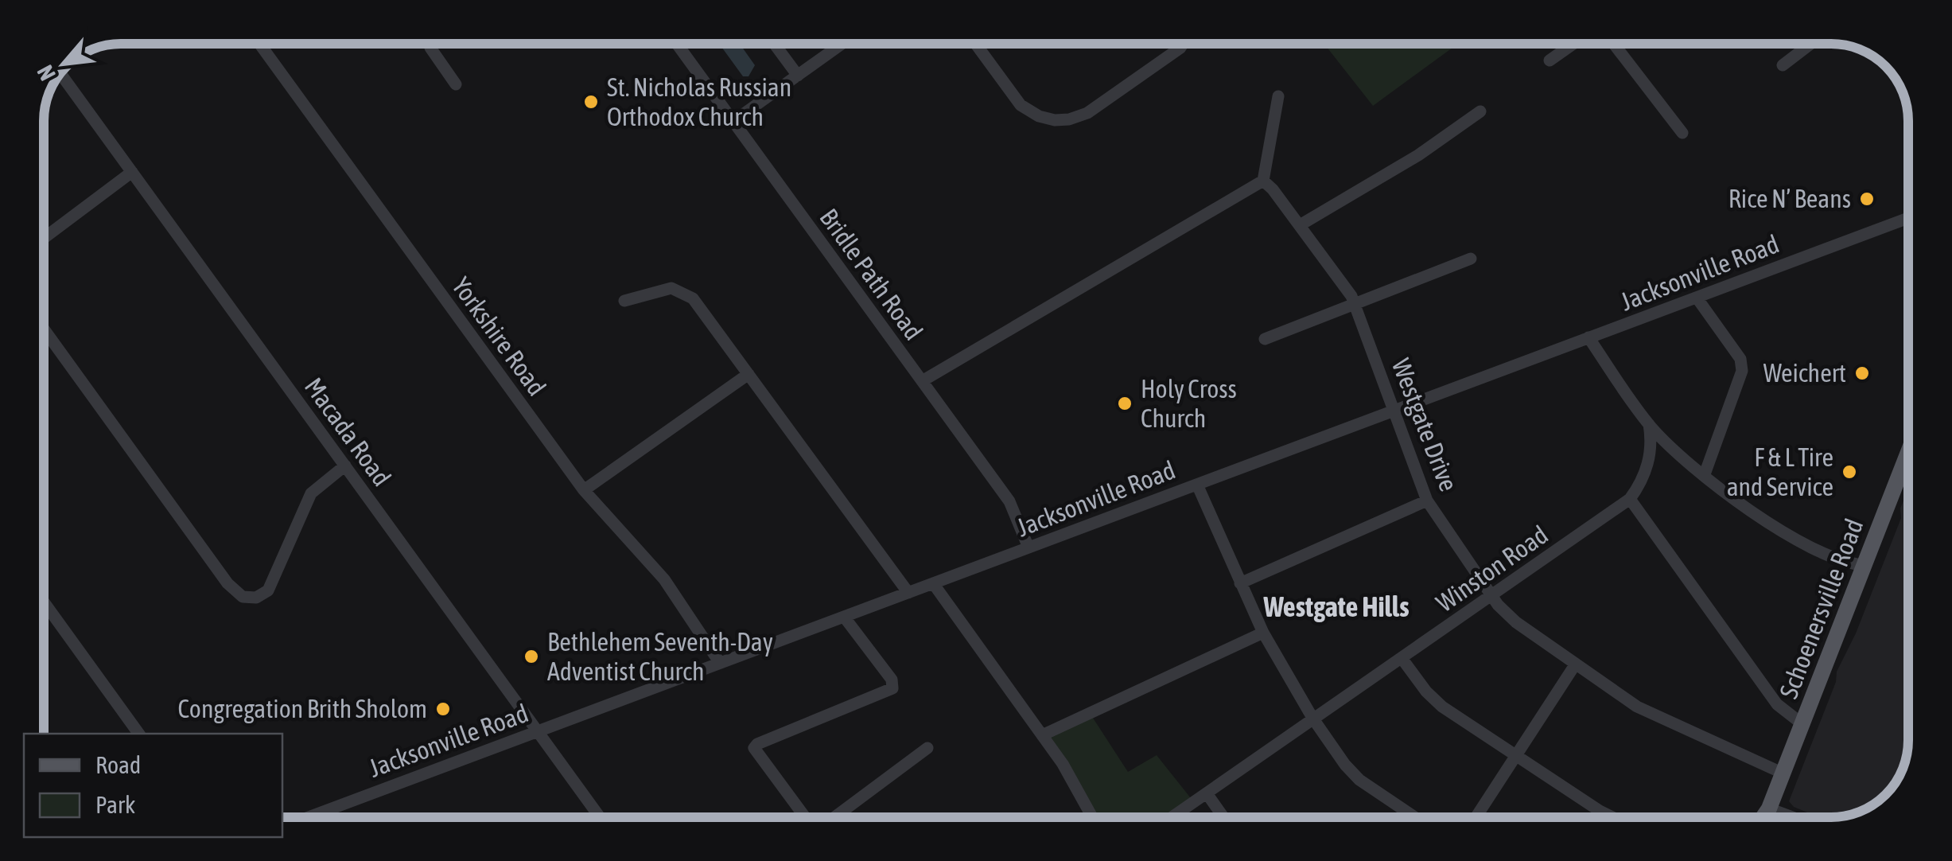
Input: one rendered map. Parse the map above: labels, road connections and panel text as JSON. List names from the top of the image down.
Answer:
{
  "streets": {
    "main road": ["Schoenersville Road"],
    "street": [
      "Jacksonville Road",
      "Bridle Path Road",
      "Yorkshire Road",
      "Westgate Drive",
      "Macada Road",
      "Winston Road"
    ]
  },
  "crossings": [
    ["Jacksonville Road", "Bridle Path Road"],
    ["Jacksonville Road", "Yorkshire Road"],
    ["Jacksonville Road", "Westgate Drive"],
    ["Jacksonville Road", "Macada Road"],
    ["Westgate Drive", "Winston Road"],
    ["Westgate Drive", "Schoenersville Road"]
  ],
  "districts": ["Westgate Hills"],
  "places": [
    "St. Nicholas Russian Orthodox Church",
    "Rice N’ Beans",
    "Weichert",
    "Holy Cross Church",
    "F & L Tire and Service",
    "Bethlehem Seventh-Day Adventist Church",
    "Congregation Brith Sholom"
  ],
  "legend": ["Road", "Park"],
  "north": "bottom left"
}
